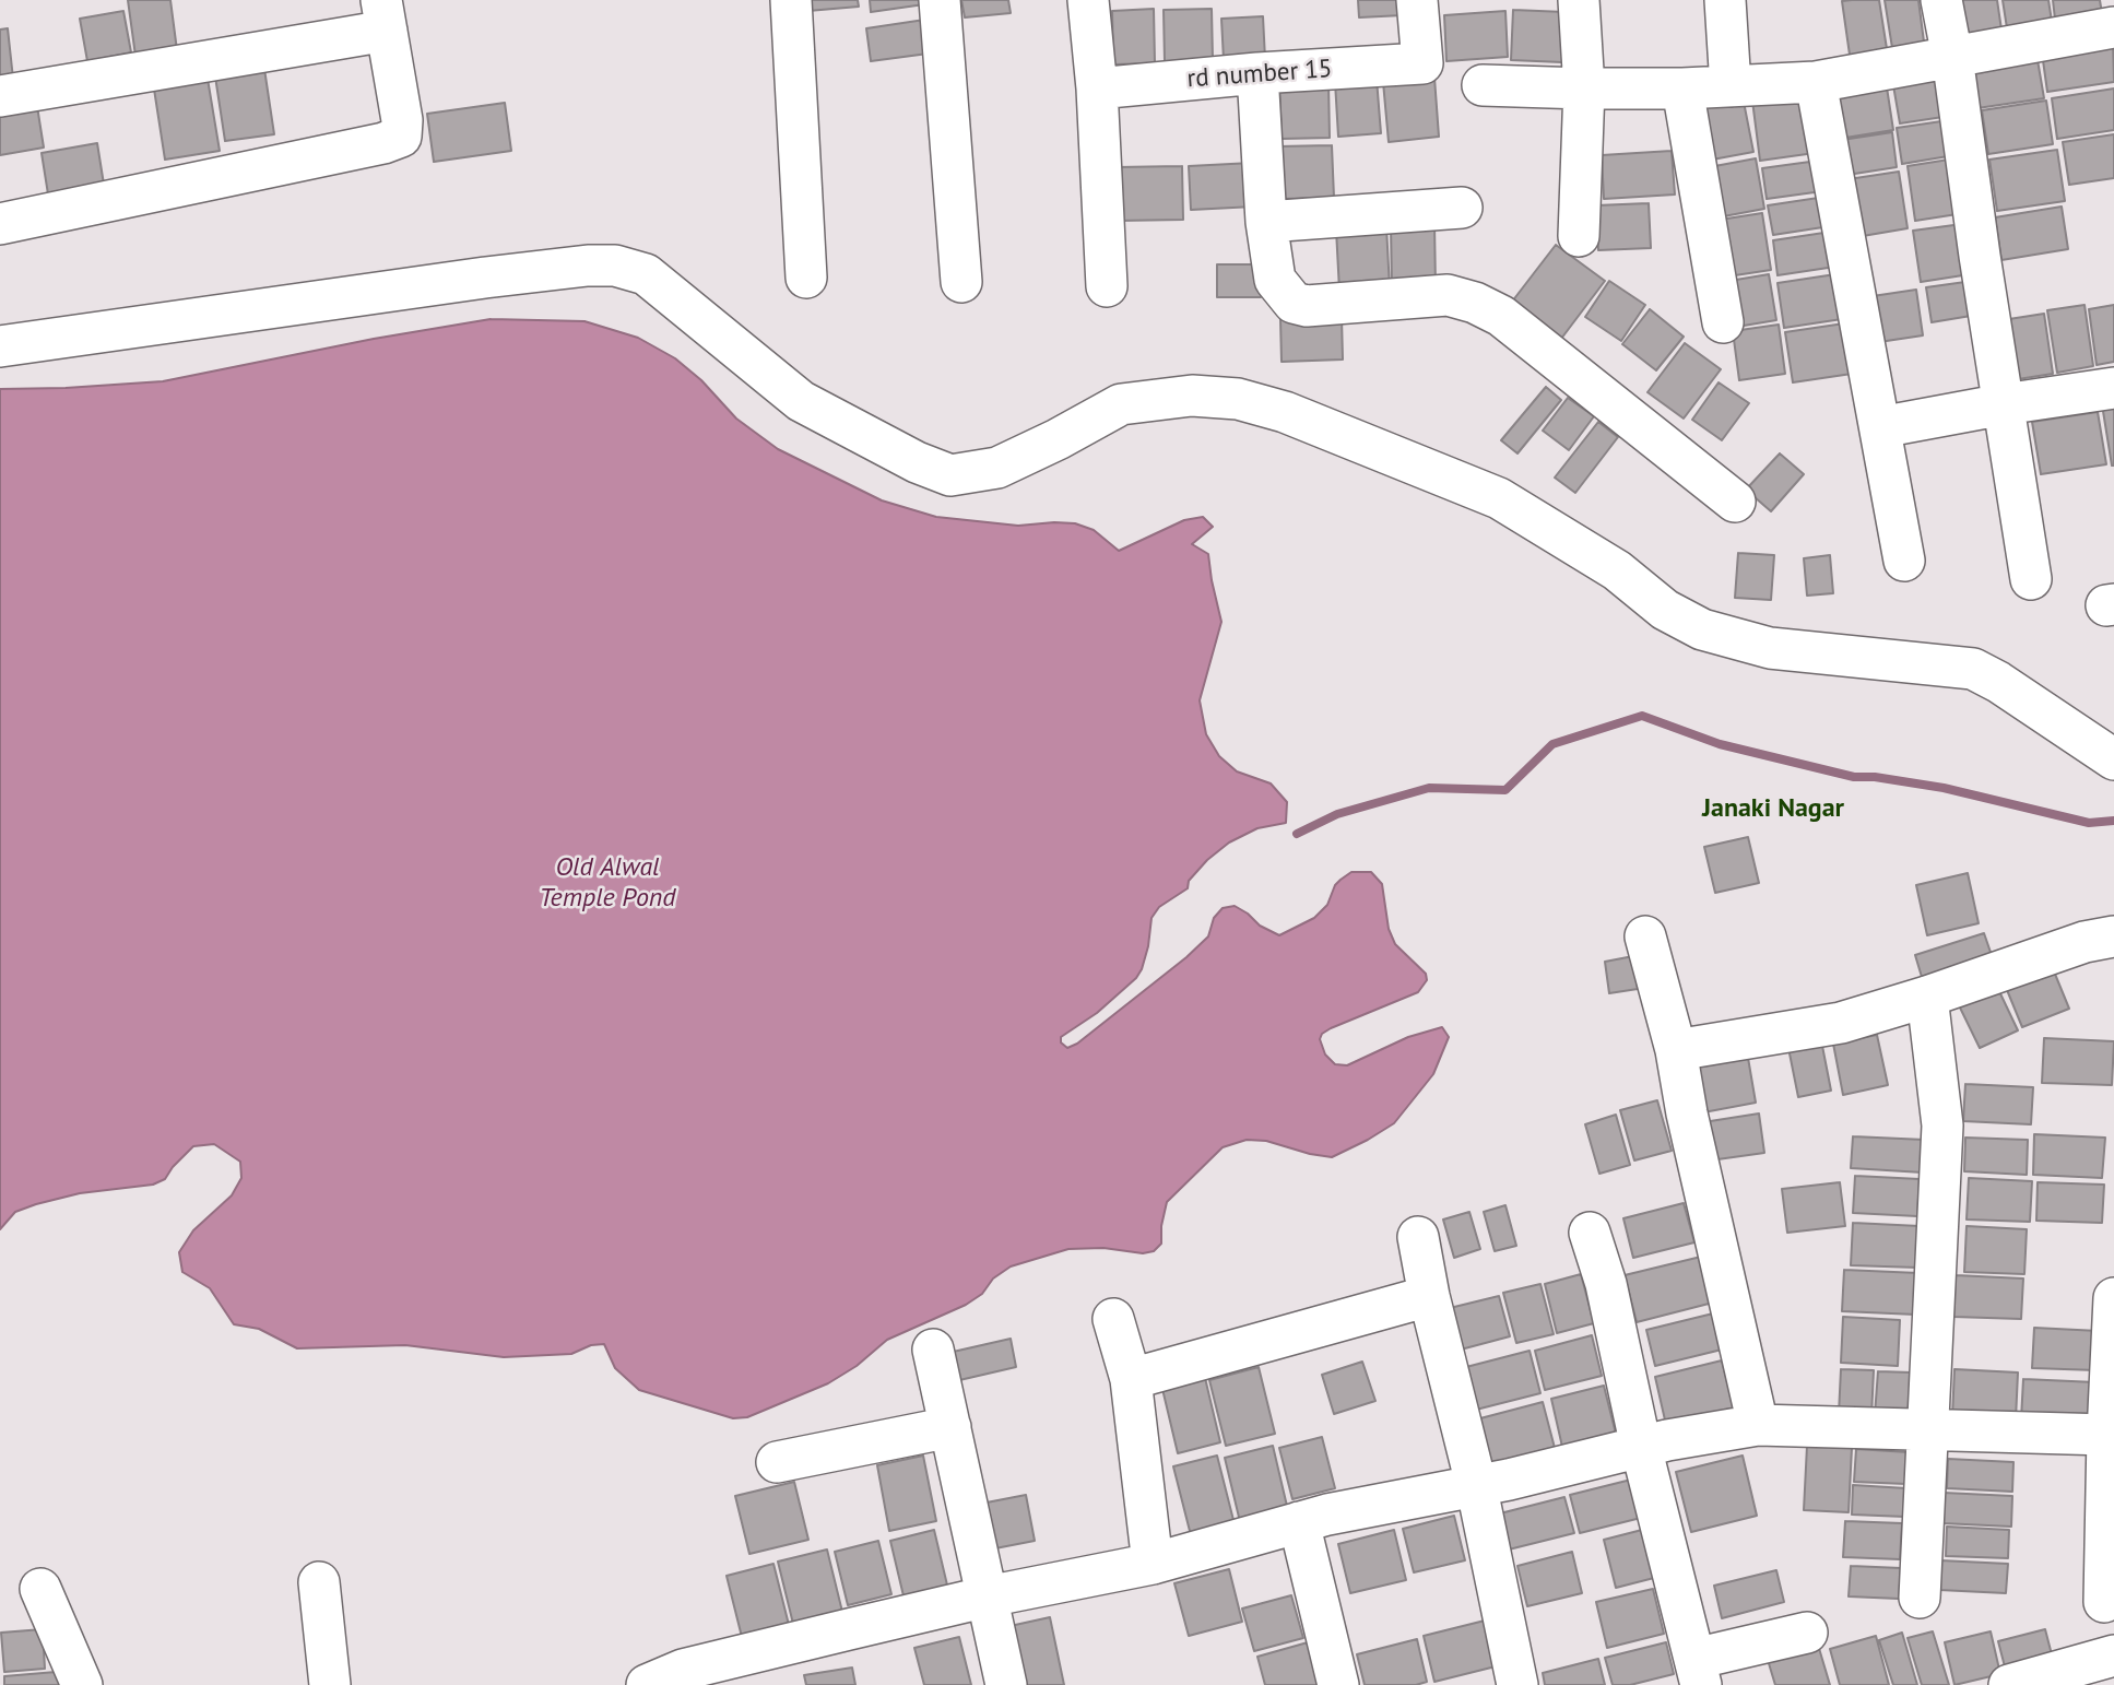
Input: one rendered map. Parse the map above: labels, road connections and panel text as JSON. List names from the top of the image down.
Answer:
{
  "streets": {
    "street": ["rd number 15"]
  },
  "districts": ["Janaki Nagar"],
  "water": ["Old Alwal Temple Pond"]
}
